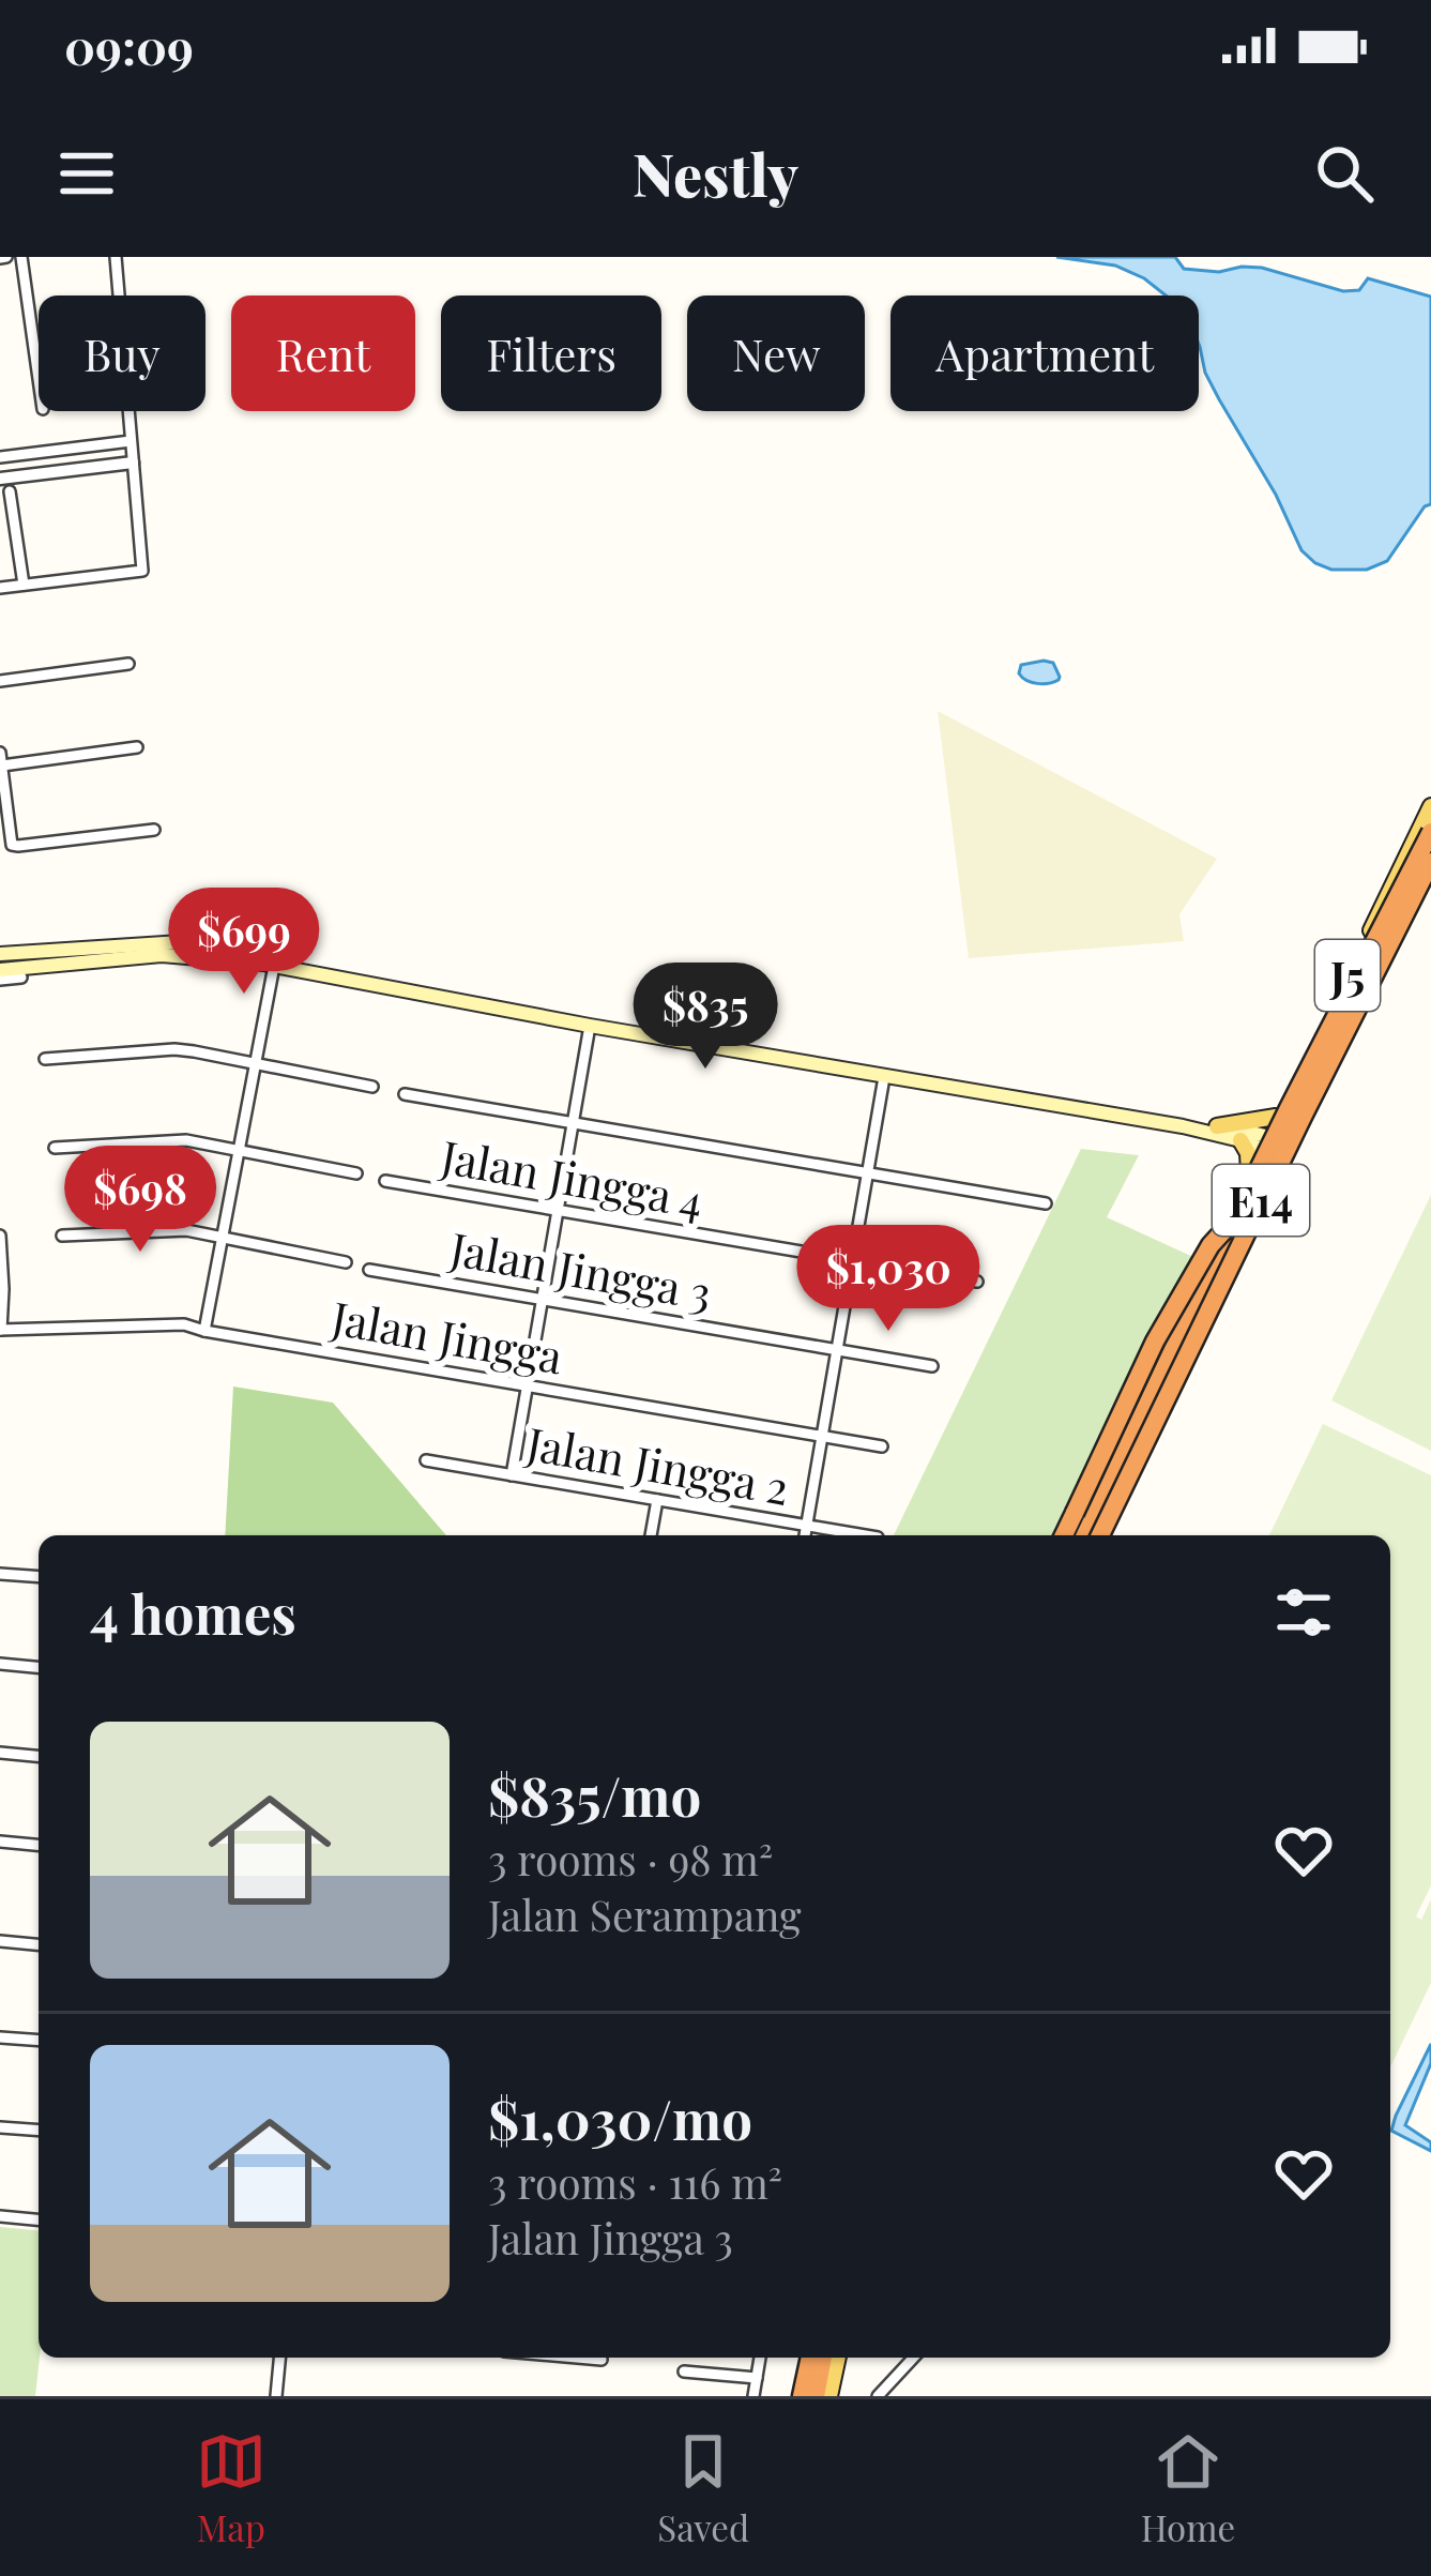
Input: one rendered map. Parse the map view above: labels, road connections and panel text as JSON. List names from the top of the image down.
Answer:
{
  "streets": {
    "highway": ["E14"],
    "main road": ["J5"],
    "street": [
      "Jalan Jingga 4",
      "Jalan Jingga 3",
      "Jalan Jingga",
      "Jalan Jingga 2"
    ]
  },
  "page": {
    "status": "09:09",
    "header": "Nestly",
    "chip": [
      "Buy",
      "Rent",
      "Filters",
      "New",
      "Apartment"
    ],
    "price": [
      "$699",
      "$835",
      "$698",
      "$1,030"
    ],
    "heading": "4 homes",
    "list": [
      {
        "name": "$835/mo",
        "note": "3 rooms · 98 m² · Jalan Serampang"
      },
      {
        "name": "$1,030/mo",
        "note": "3 rooms · 116 m² · Jalan Jingga 3"
      }
    ],
    "tabs": ["Map", "Saved", "Home"]
  }
}
